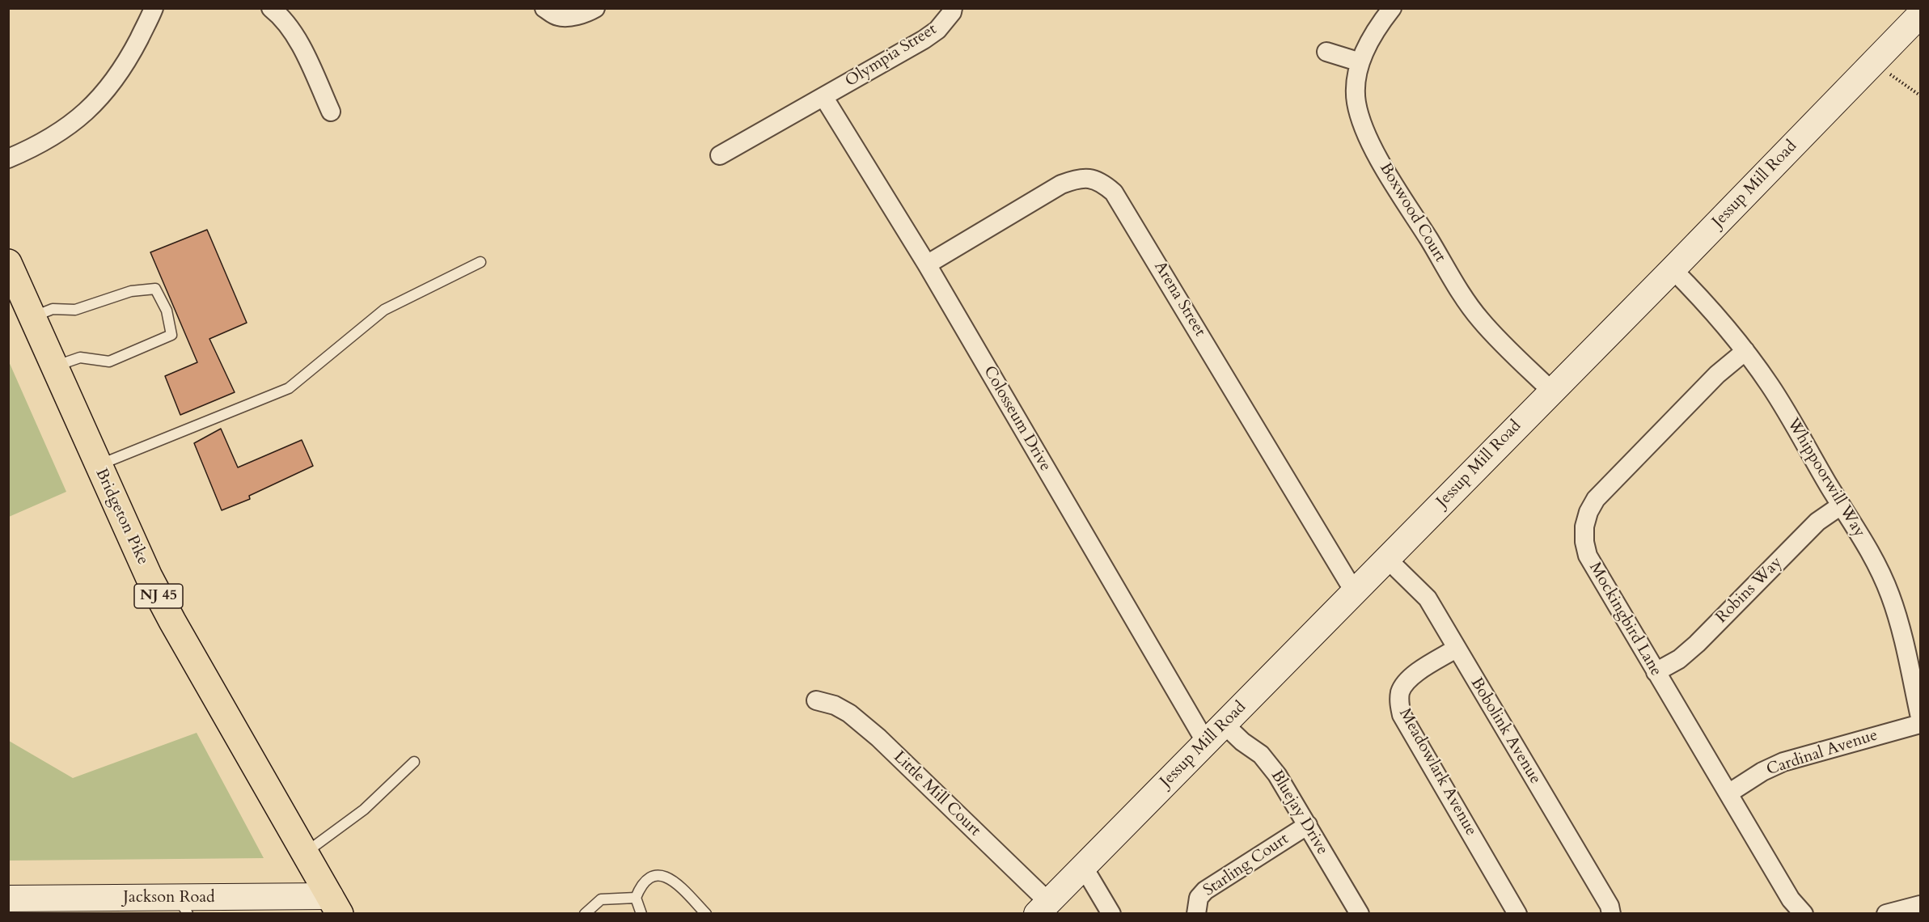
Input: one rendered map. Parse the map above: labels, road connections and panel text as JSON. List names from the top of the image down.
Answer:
{
  "streets": {
    "main road": ["Bridgeton Pike", "NJ 45"],
    "street": [
      "Olympia Street",
      "Jessup Mill Road",
      "Boxwood Court",
      "Arena Street",
      "Colosseum Drive",
      "Whippoorwill Way",
      "Robins Way",
      "Mockingbird Lane",
      "Bobolink Avenue",
      "Cardinal Avenue",
      "Meadowlark Avenue",
      "Little Mill Court",
      "Bluejay Drive",
      "Starling Court",
      "Jackson Road"
    ]
  },
  "crossings": [
    ["Olympia Street", "Colosseum Drive"],
    ["Jessup Mill Road", "Boxwood Court"],
    ["Jessup Mill Road", "Arena Street"],
    ["Jessup Mill Road", "Colosseum Drive"],
    ["Jessup Mill Road", "Whippoorwill Way"],
    ["Jessup Mill Road", "Bobolink Avenue"],
    ["Jessup Mill Road", "Little Mill Court"],
    ["Jessup Mill Road", "Bluejay Drive"],
    ["Arena Street", "Colosseum Drive"],
    ["Whippoorwill Way", "Robins Way"],
    ["Whippoorwill Way", "Mockingbird Lane"],
    ["Bridgeton Pike", "Jackson Road"],
    ["Robins Way", "Mockingbird Lane"],
    ["Mockingbird Lane", "Cardinal Avenue"],
    ["Bobolink Avenue", "Meadowlark Avenue"],
    ["Bluejay Drive", "Starling Court"]
  ]
}
